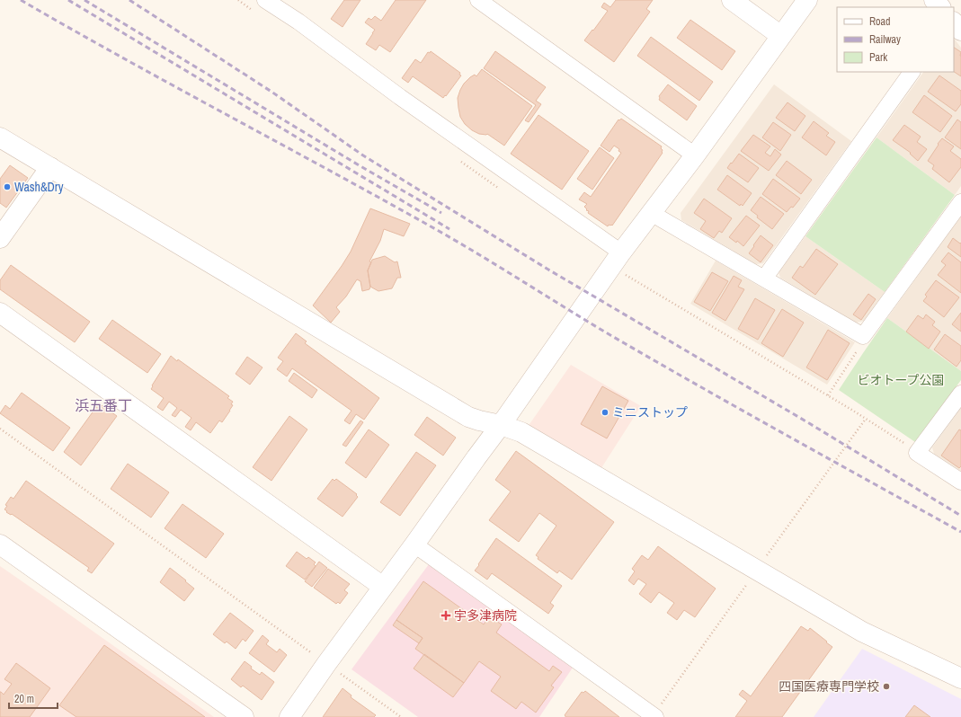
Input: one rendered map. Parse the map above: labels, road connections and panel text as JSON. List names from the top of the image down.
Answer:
{
  "districts": ["浜五番丁"],
  "parks": ["ビオトープ公園"],
  "places": {
    "other": ["Wash&Dry", "ミニストップ", "四国医療専門学校"],
    "health": ["宇多津病院"]
  },
  "legend": ["Road", "Railway", "Park"],
  "scale_bar": "20 m"
}
